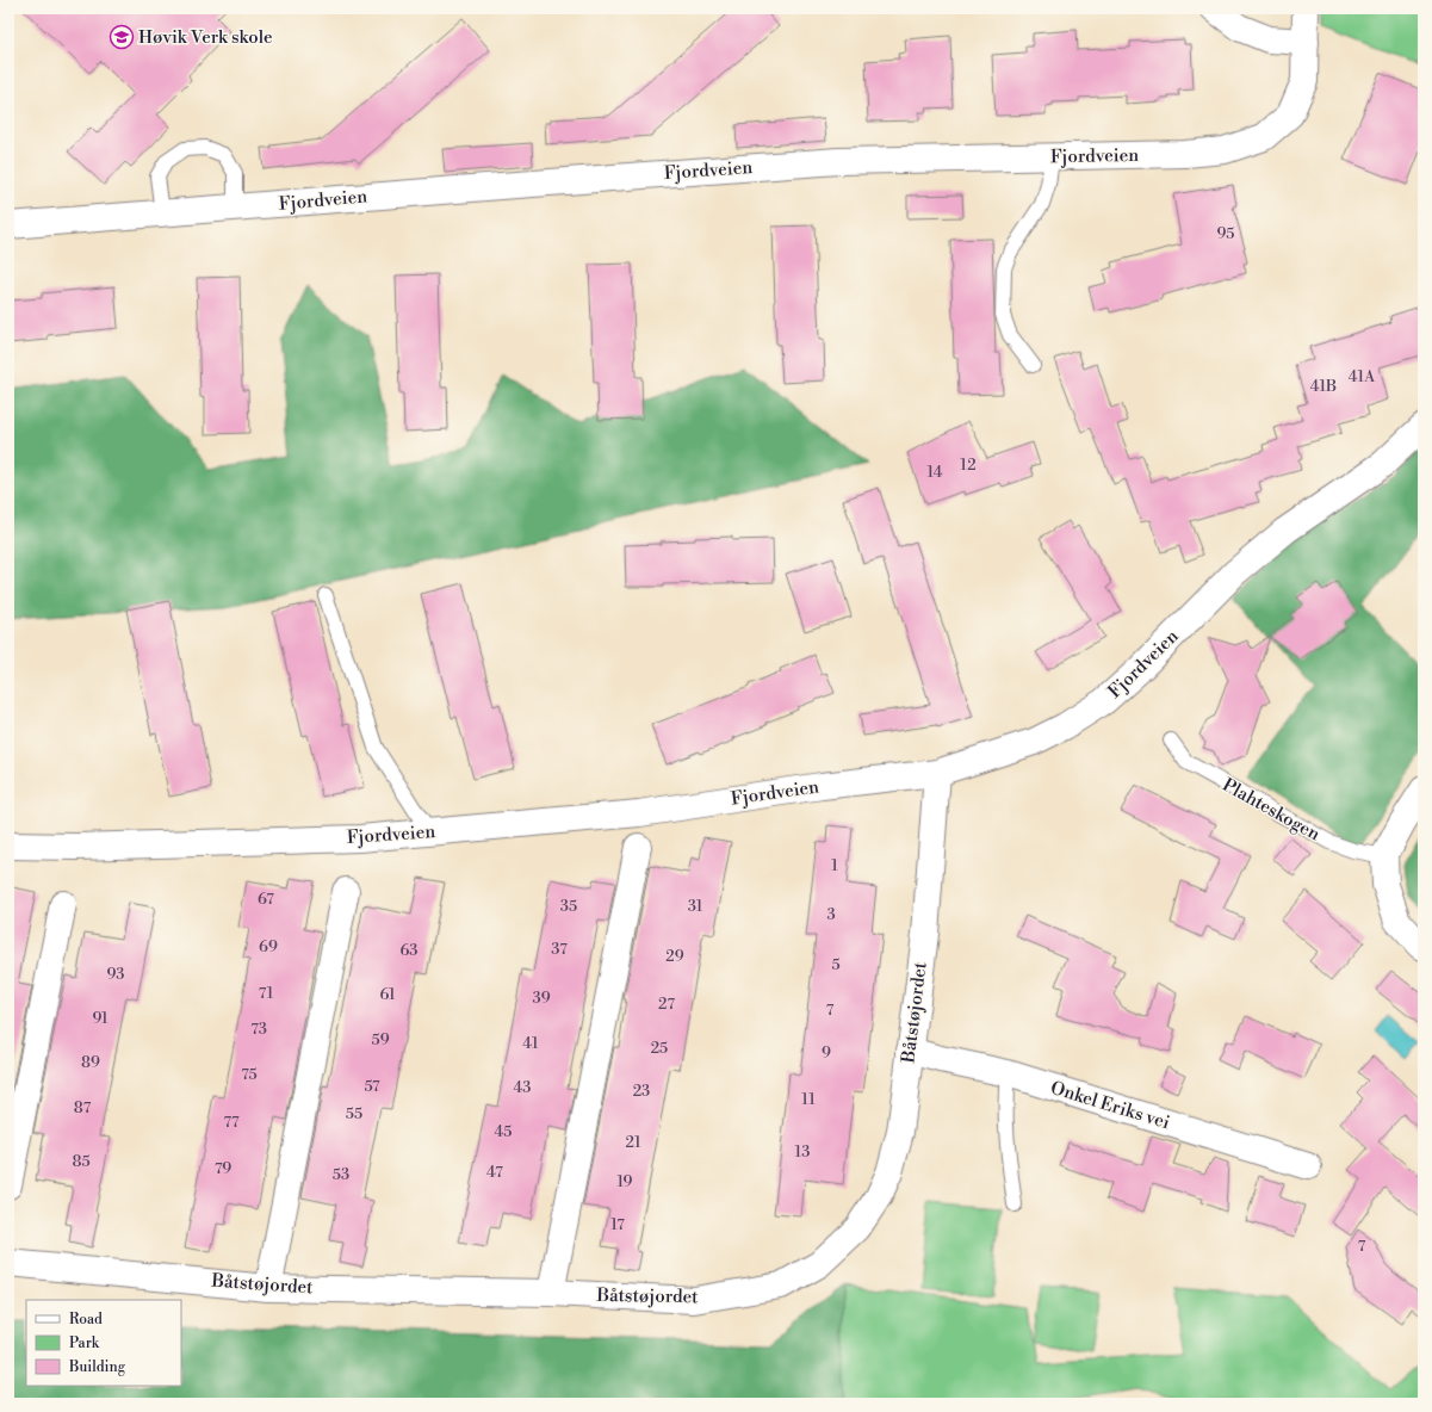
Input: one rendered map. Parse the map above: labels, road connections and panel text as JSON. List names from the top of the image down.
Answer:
{
  "streets": {
    "street": ["Fjordveien", "Båtstøjordet", "Onkel Eriks vei"],
    "lane": ["Plahteskogen"]
  },
  "crossings": [
    ["Fjordveien", "Båtstøjordet"],
    ["Båtstøjordet", "Onkel Eriks vei"]
  ],
  "places": {
    "school or university": ["Høvik Verk skole"]
  },
  "house_numbers": [
    "95",
    "41A",
    "41B",
    "12",
    "14",
    "1",
    "67",
    "35",
    "31",
    "3",
    "69",
    "37",
    "63",
    "29",
    "5",
    "93",
    "71",
    "61",
    "39",
    "27",
    "7",
    "91",
    "73",
    "59",
    "41",
    "25",
    "9",
    "89",
    "75",
    "57",
    "43",
    "23",
    "11",
    "87",
    "55",
    "77",
    "45",
    "21",
    "13",
    "85",
    "79",
    "47",
    "53",
    "19",
    "17",
    "7"
  ],
  "legend": ["Road", "Park", "Building"]
}
